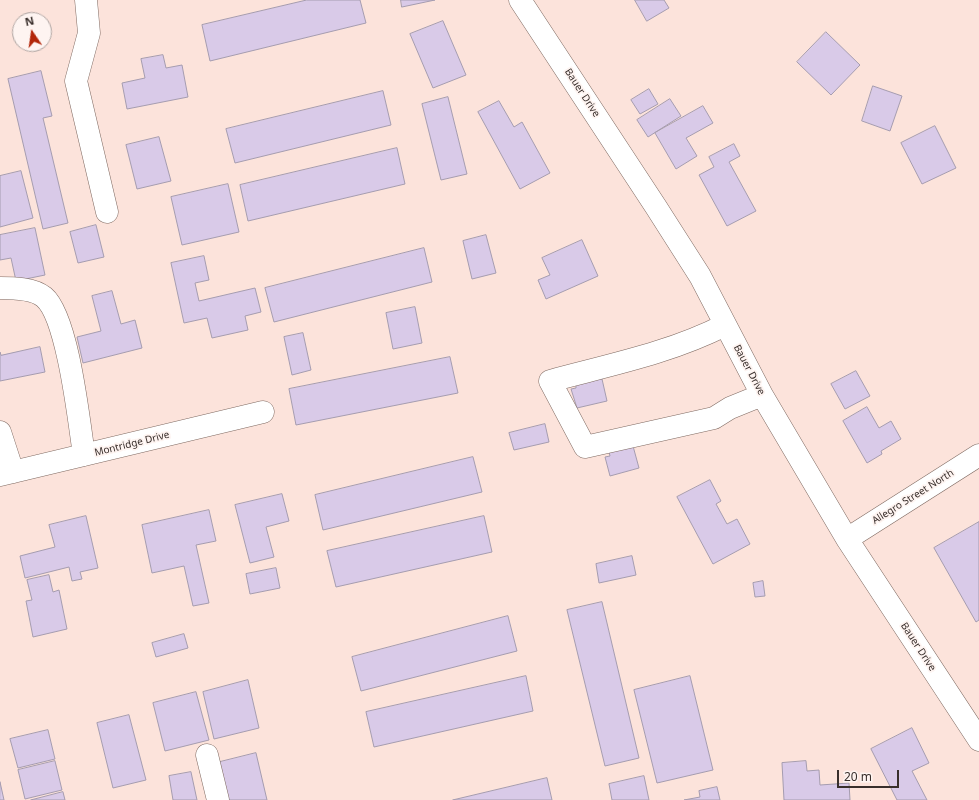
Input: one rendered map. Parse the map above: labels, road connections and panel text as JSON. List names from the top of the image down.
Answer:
{
  "streets": {
    "street": ["Bauer Drive", "Montridge Drive", "Allegro Street North"]
  },
  "crossings": [
    ["Bauer Drive", "Allegro Street North"]
  ],
  "scale_bar": "20 m",
  "north": "top"
}
